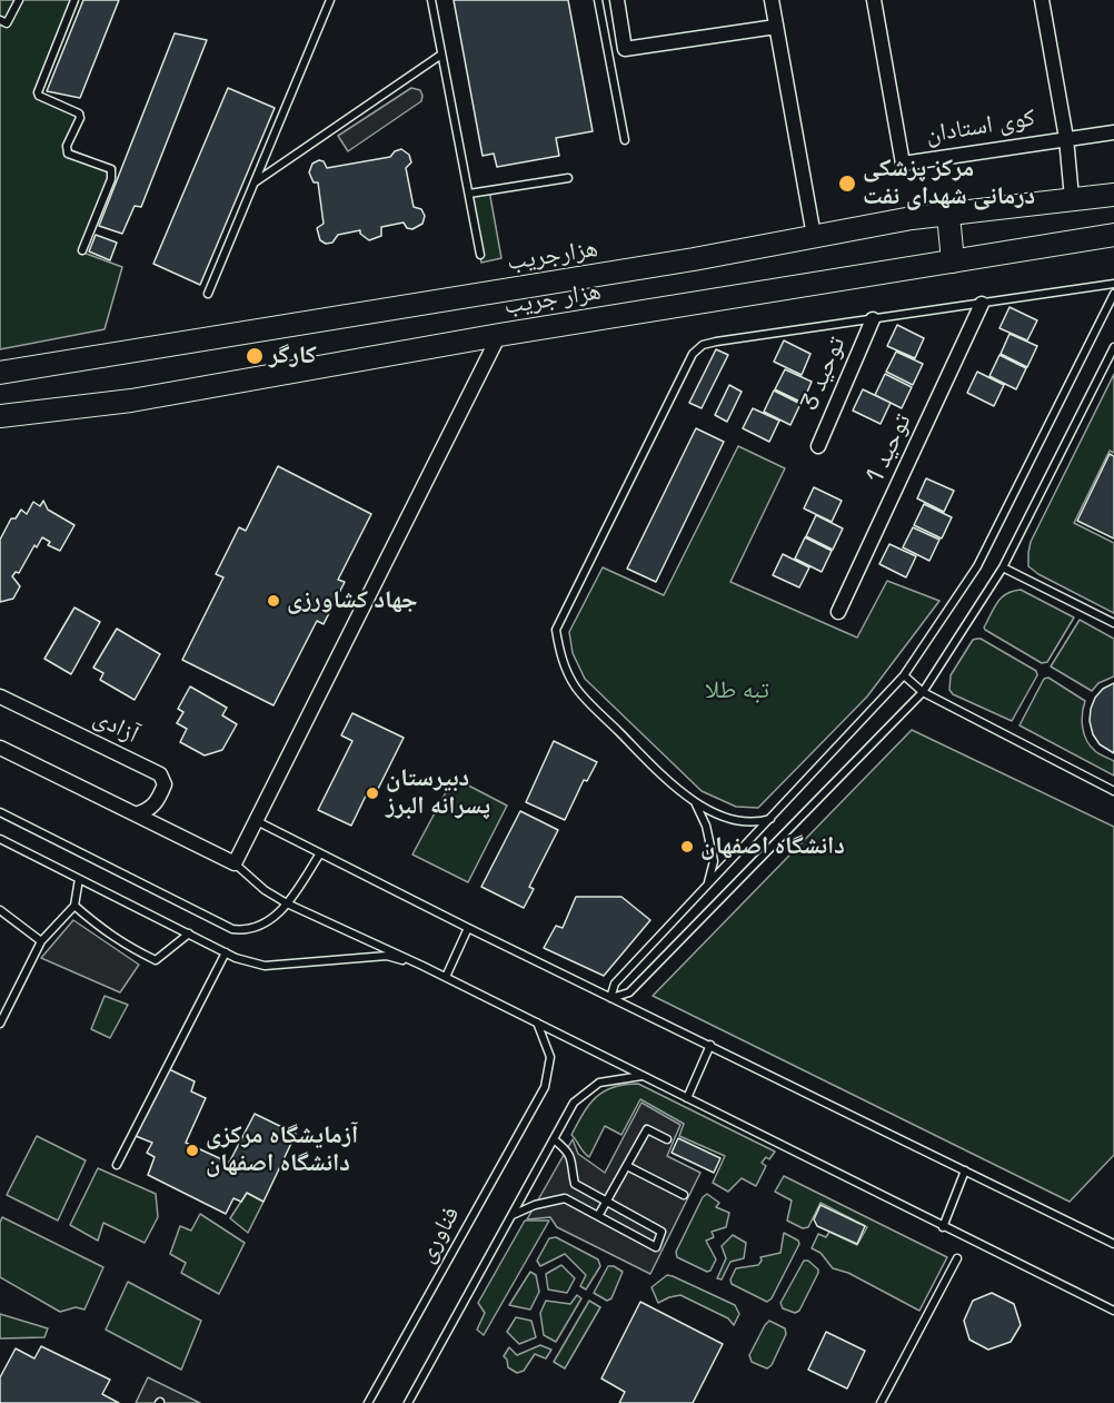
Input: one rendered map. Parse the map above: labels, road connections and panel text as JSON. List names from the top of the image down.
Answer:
{
  "streets": {
    "main road": ["هزارجریب", "هزار جریب"],
    "street": [
      "کوی استادان",
      "توحید 3",
      "توحید 1",
      "آزادی"
    ],
    "lane": ["فناوری"]
  },
  "crossings": [
    ["کوی استادان", "هزارجریب"]
  ],
  "parks": ["تبه طلا"],
  "places": [
    "مرکز پزشکی درمانی شهدای نفت",
    "کارگر",
    "جهاد کشاورزی",
    "دبیرستان پسرانه البرز",
    "دانشگاه اصفهان",
    "آزمایشگاه مرکزی دانشگاه اصفهان"
  ]
}
